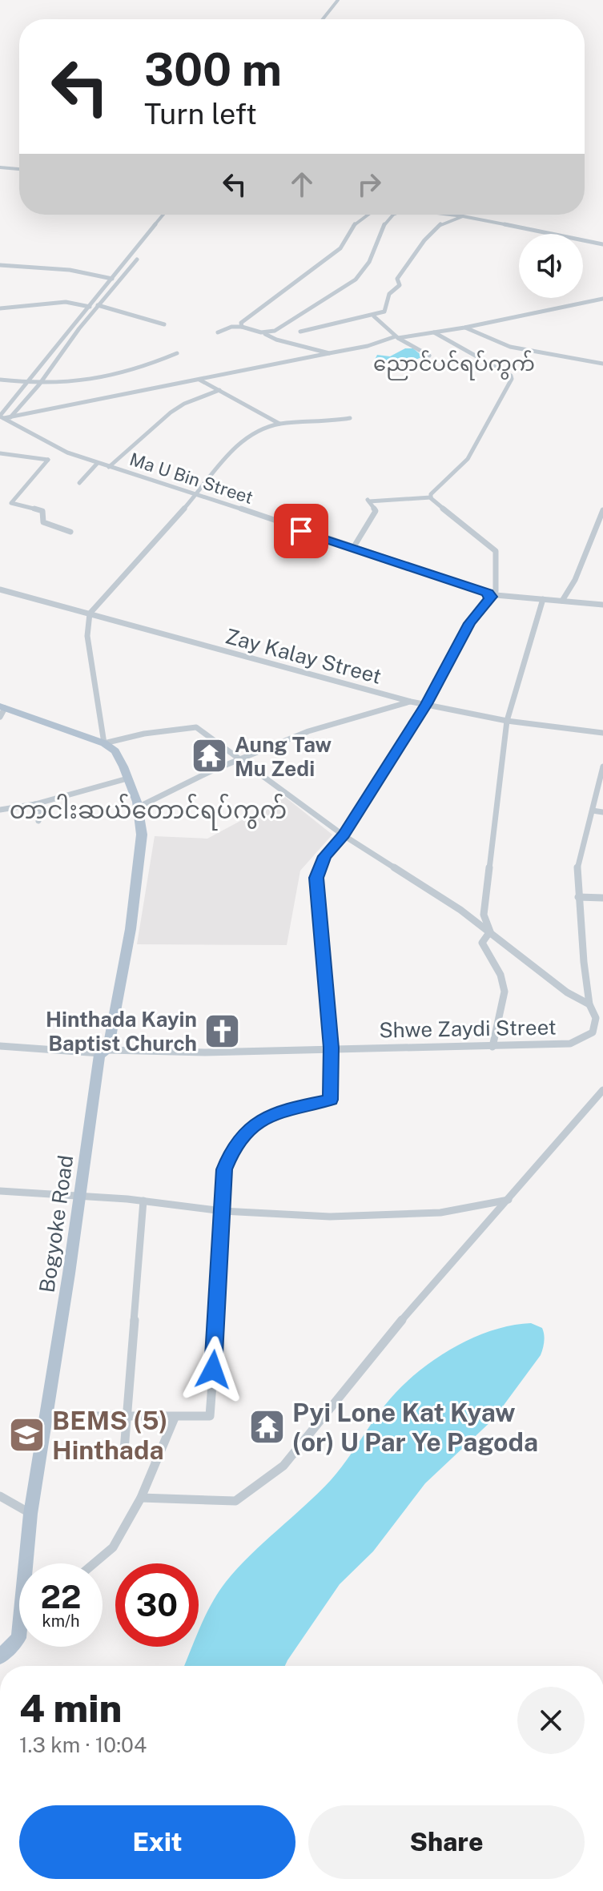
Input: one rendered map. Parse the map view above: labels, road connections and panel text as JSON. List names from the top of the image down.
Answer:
{
  "streets": {
    "main road": ["Bogyoke Road"],
    "street": ["Ma U Bin Street", "Zay Kalay Street", "Shwe Zaydi Street"]
  },
  "crossings": [
    ["Shwe Zaydi Street", "Bogyoke Road"]
  ],
  "districts": ["ညောင်ပင်ရပ်ကွက်", "တာငါးဆယ်တောင်ရပ်ကွက်"],
  "places": {
    "temple": ["Aung Taw Mu Zedi", "Pyi Lone Kat Kyaw (or) U Par Ye Pagoda"],
    "church": ["Hinthada Kayin Baptist Church"],
    "school or university": ["BEMS (5) Hinthada"]
  },
  "page": {
    "turn": ["300 m", "Turn left"],
    "speed": "22 km/h",
    "limit": "30",
    "heading": ["4 min", "1.3 km · 10:04"],
    "buttons": ["Exit", "Share"]
  }
}
